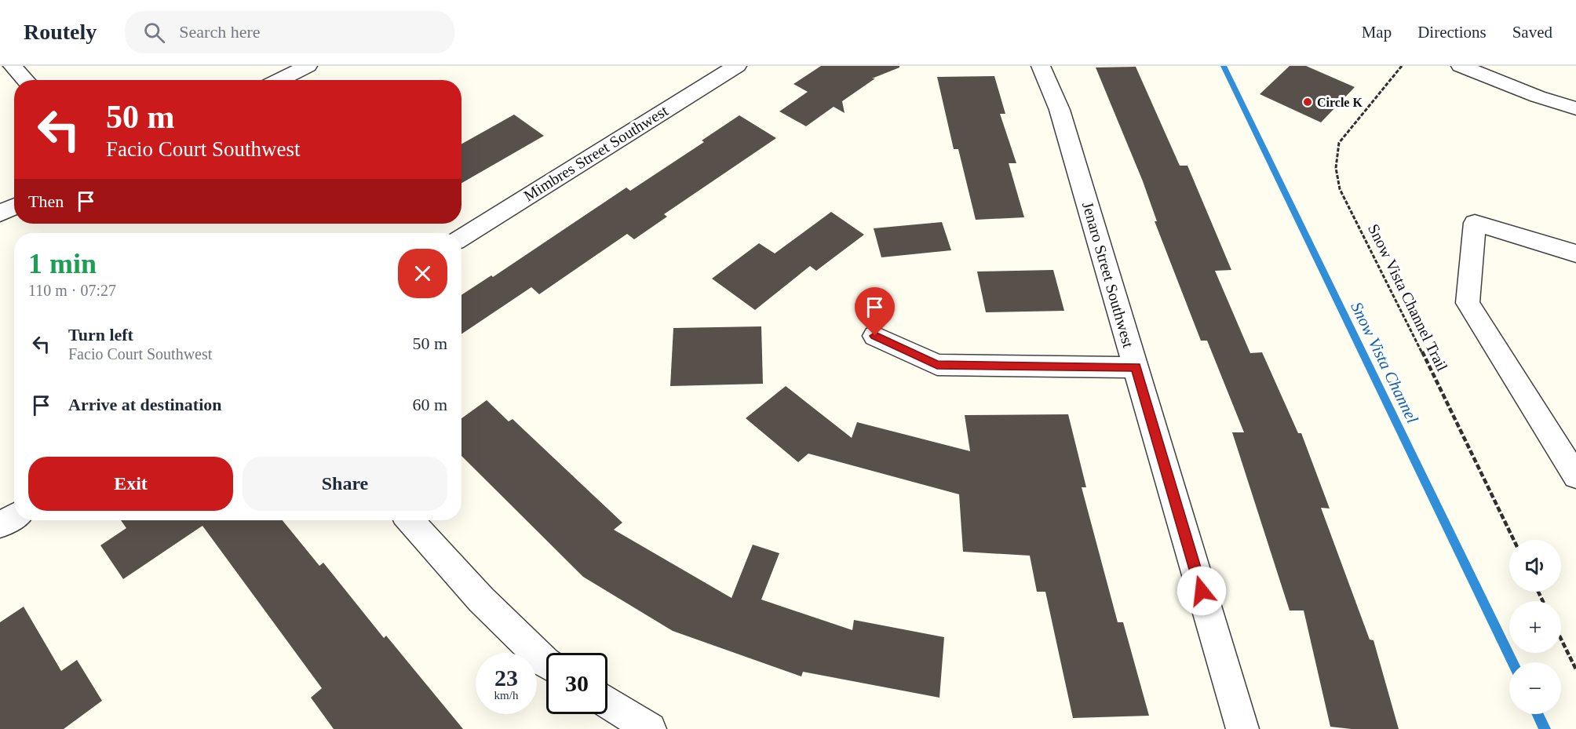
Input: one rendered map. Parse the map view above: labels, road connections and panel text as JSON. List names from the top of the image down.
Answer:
{
  "streets": {
    "street": ["Mimbres Street Southwest", "Jenaro Street Southwest"],
    "path": ["Snow Vista Channel Trail"]
  },
  "water": ["Snow Vista Channel"],
  "places": ["Circle K"],
  "page": {
    "header": "Routely",
    "search": "Search here",
    "nav": ["Map", "Directions", "Saved"],
    "turn": ["50 m", "Facio Court Southwest"],
    "then": "Then",
    "heading": ["1 min", "110 m · 07:27"],
    "list": [
      {
        "name": "Turn left",
        "note": "Facio Court Southwest",
        "value": "50 m"
      },
      {
        "name": "Arrive at destination",
        "value": "60 m"
      }
    ],
    "buttons": ["Exit", "Share"],
    "map_buttons": ["+", "−"],
    "speed": "23 km/h",
    "limit": "30"
  }
}
